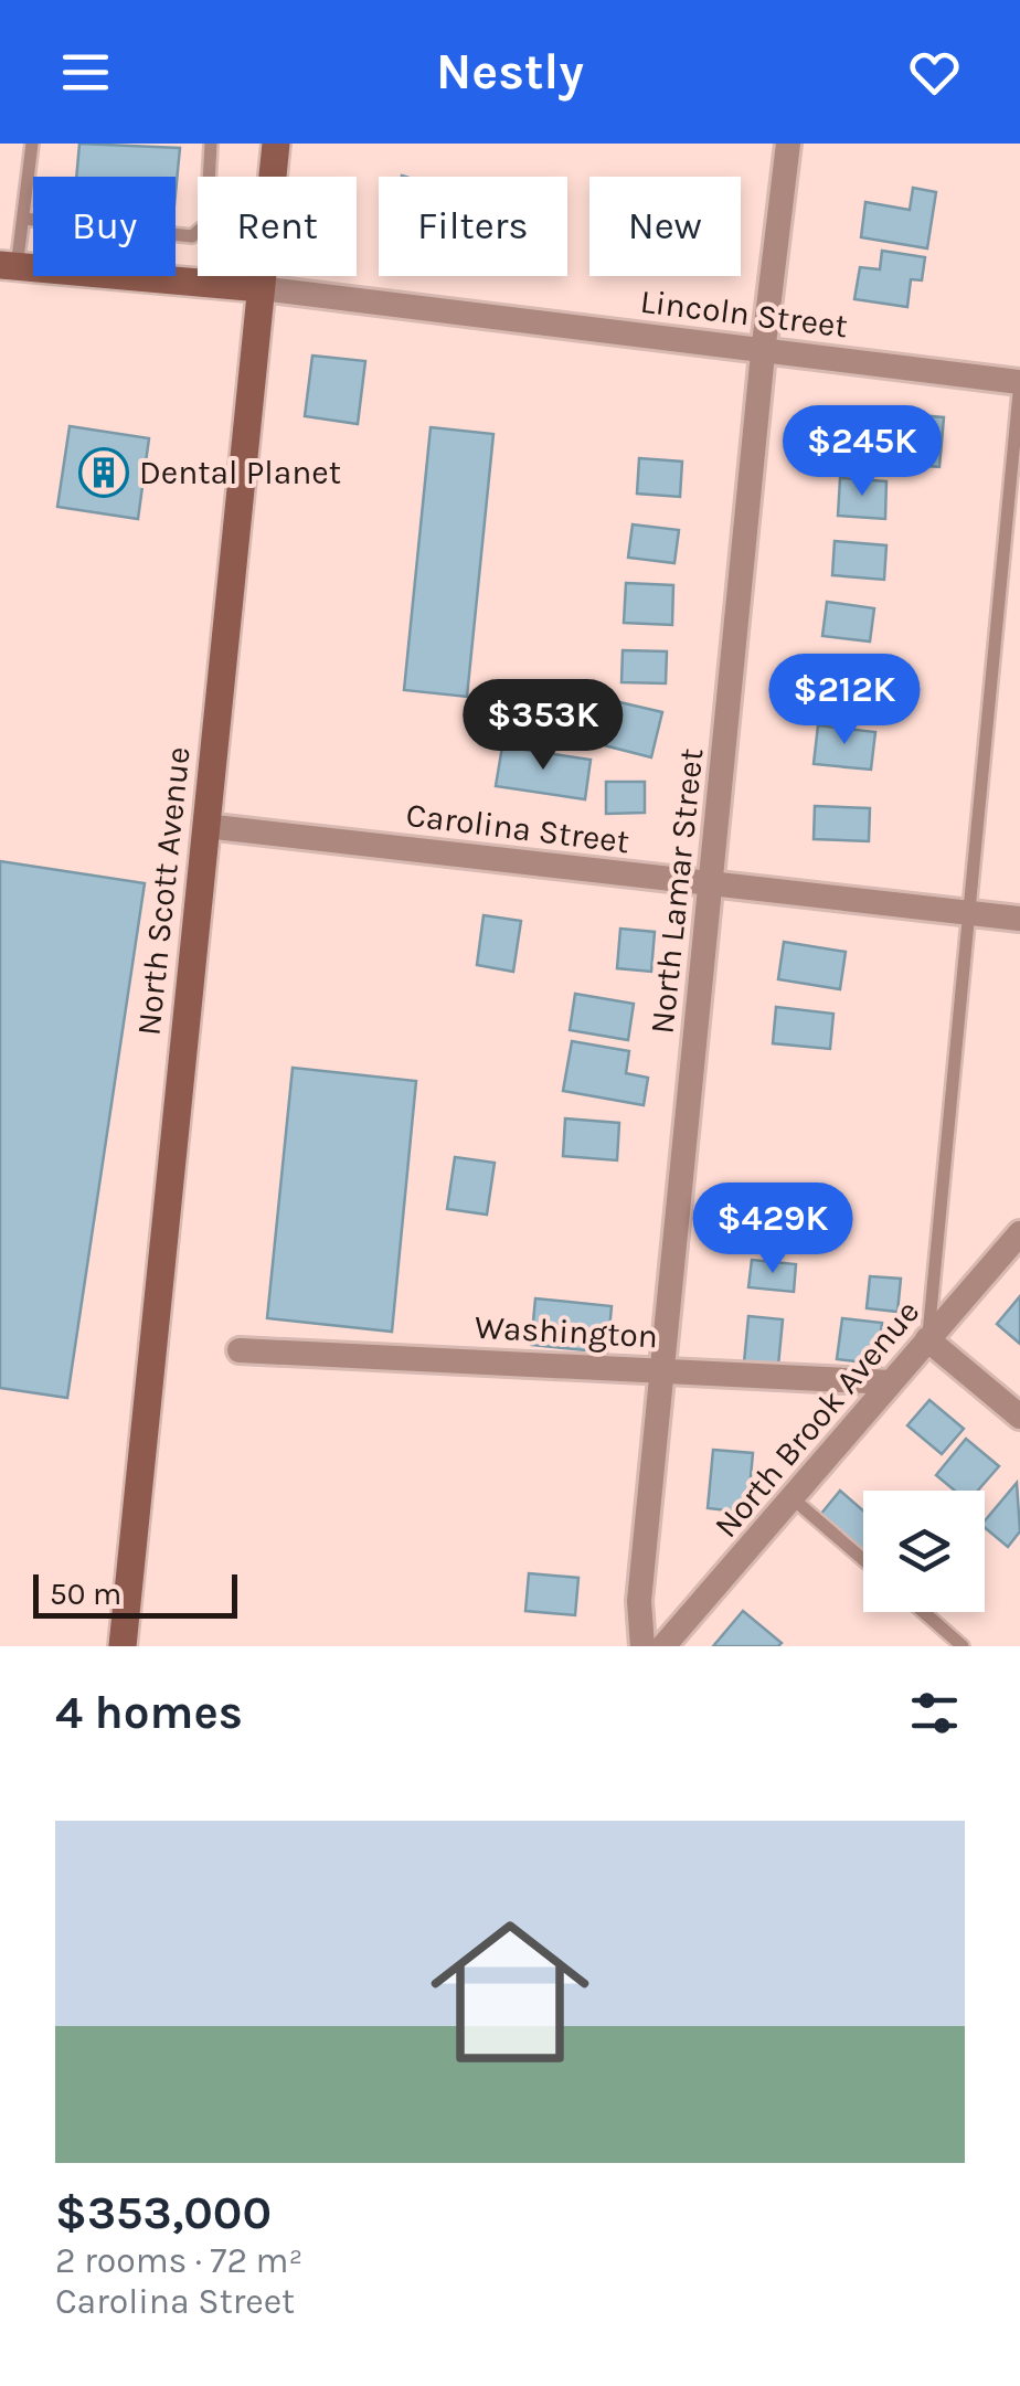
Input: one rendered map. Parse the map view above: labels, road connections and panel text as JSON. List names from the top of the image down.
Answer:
{
  "streets": {
    "main road": ["Lincoln Street", "North Scott Avenue"],
    "street": [
      "Carolina Street",
      "North Lamar Street",
      "Washington",
      "North Brook Avenue"
    ]
  },
  "crossings": [
    ["Lincoln Street", "North Scott Avenue"],
    ["Lincoln Street", "North Lamar Street"],
    ["Carolina Street", "North Scott Avenue"],
    ["Carolina Street", "North Lamar Street"],
    ["North Lamar Street", "Washington"],
    ["Washington", "North Brook Avenue"]
  ],
  "places": {
    "building": ["Dental Planet"]
  },
  "scale_bar": "50 m",
  "page": {
    "header": "Nestly",
    "chip": [
      "Buy",
      "Rent",
      "Filters",
      "New"
    ],
    "price": [
      "$245K",
      "$212K",
      "$353K",
      "$429K"
    ],
    "scale": "50 m",
    "heading": "4 homes",
    "list": [
      {
        "name": "$353,000",
        "note": "2 rooms · 72 m² · Carolina Street"
      }
    ]
  }
}
